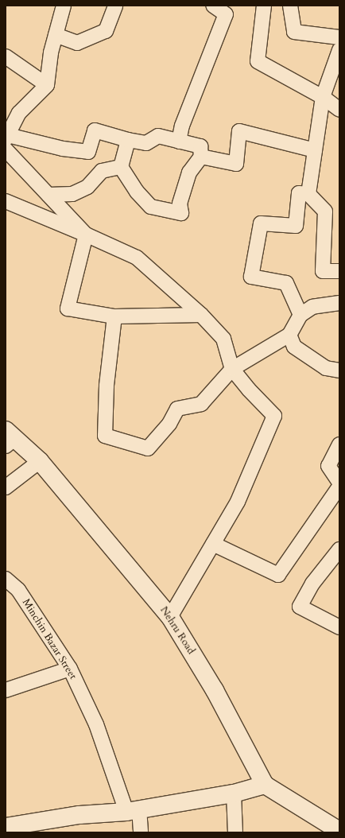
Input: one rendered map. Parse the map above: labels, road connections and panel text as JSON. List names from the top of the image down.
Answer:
{
  "streets": {
    "street": ["Nehru Road", "Minchin Bazar Street"]
  }
}
